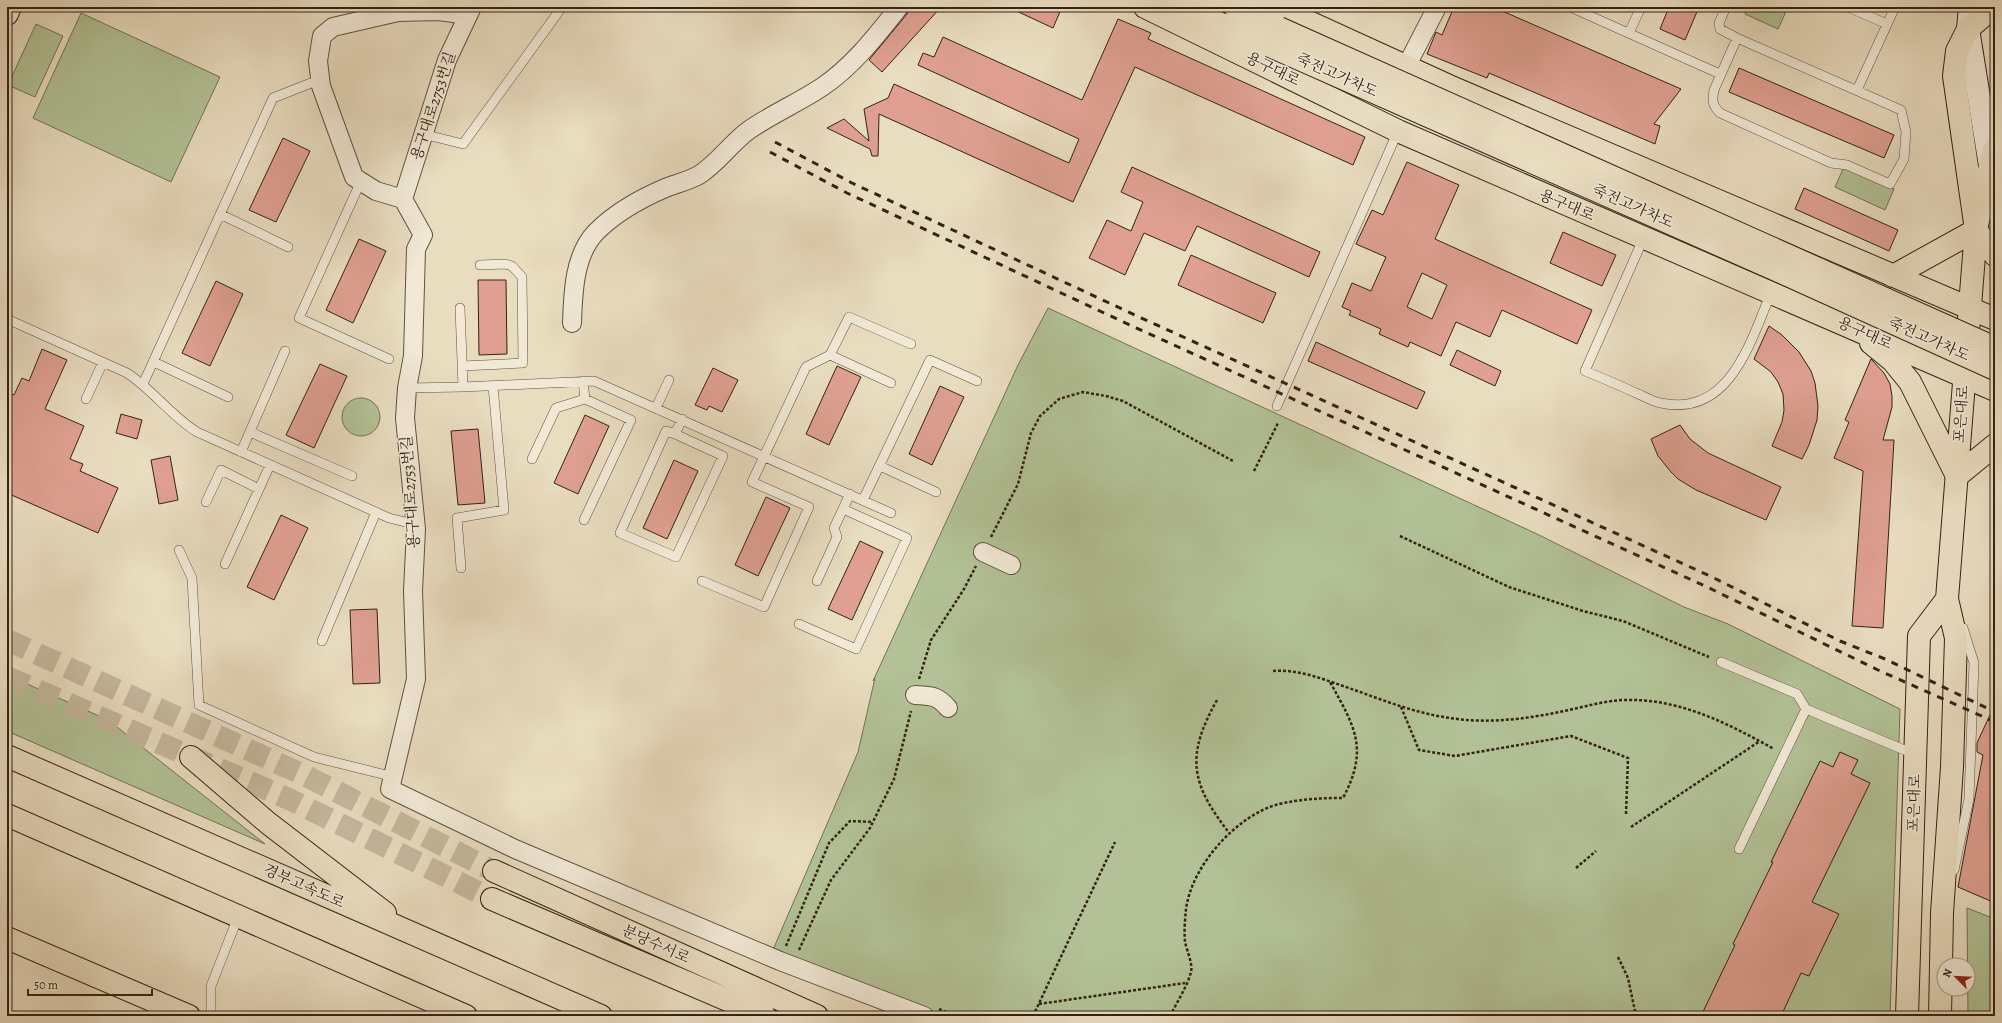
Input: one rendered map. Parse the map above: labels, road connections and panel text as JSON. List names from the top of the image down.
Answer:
{
  "streets": {
    "main road": [
      "용구대로",
      "죽전고가차도",
      "포은대로",
      "경부고속도로",
      "분당수서로"
    ],
    "street": ["용구대로2753번길"]
  },
  "crossings": [
    ["용구대로", "죽전고가차도"],
    ["용구대로", "포은대로"]
  ],
  "scale_bar": "50 m",
  "north": "top left"
}
